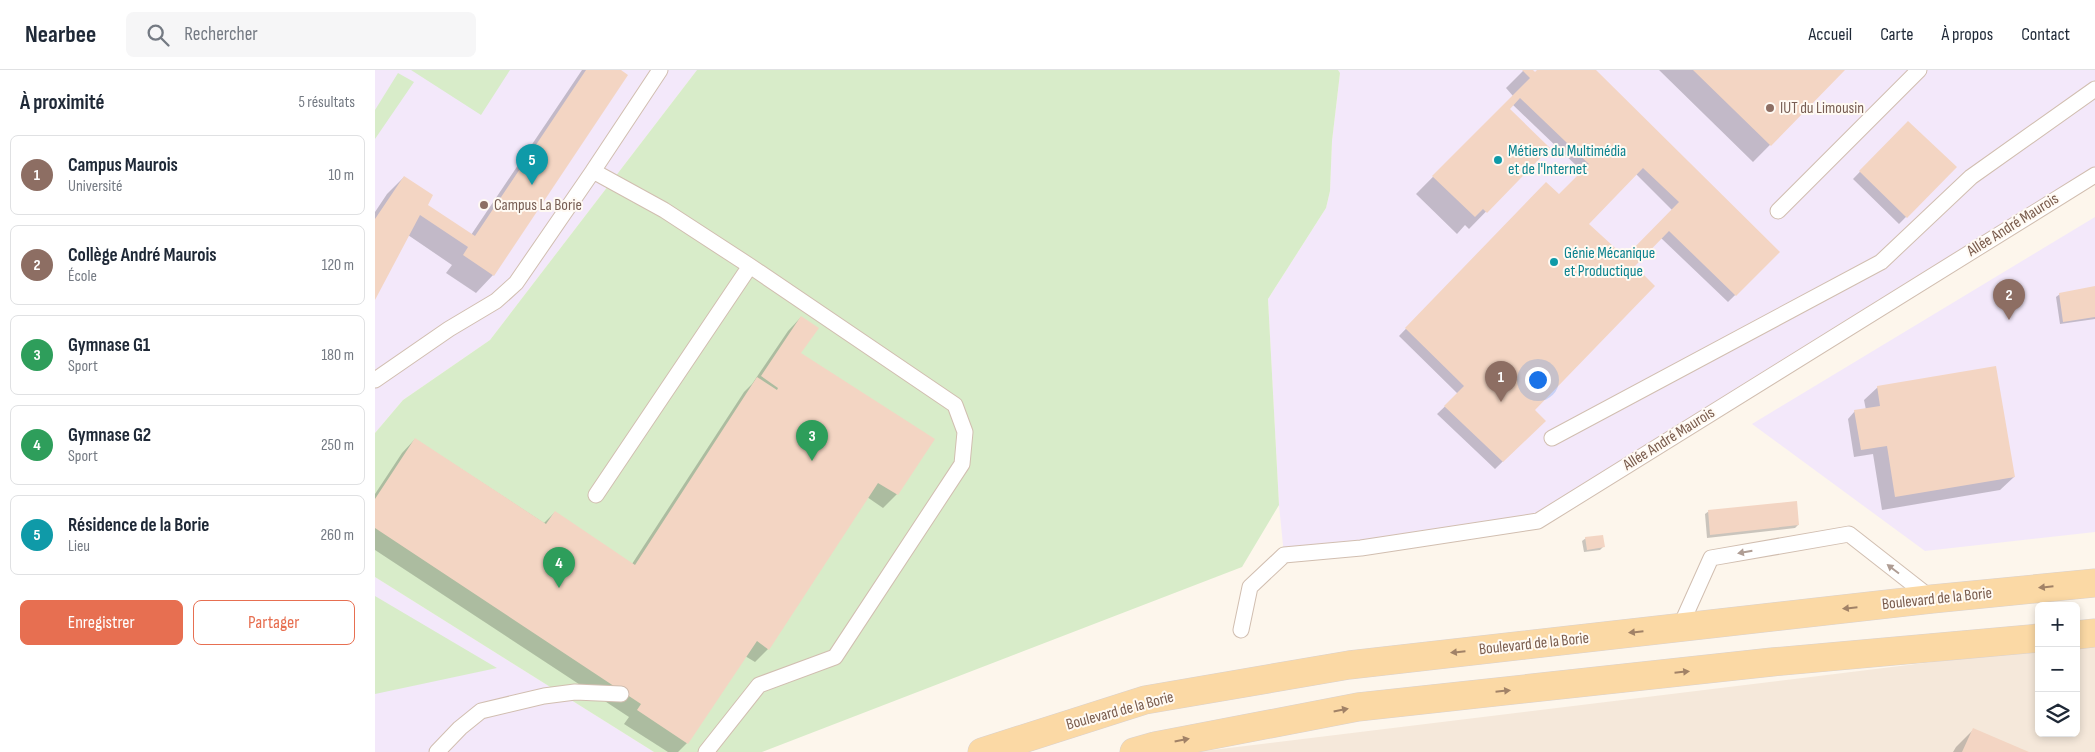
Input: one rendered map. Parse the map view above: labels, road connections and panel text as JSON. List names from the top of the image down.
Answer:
{
  "streets": {
    "main road": ["Boulevard de la Borie"],
    "lane": ["Allée André Maurois"]
  },
  "places": [
    "IUT du Limousin",
    "Métiers du Multimédia et de l'Internet",
    "Campus La Borie",
    "Génie Mécanique et Productique"
  ],
  "page": {
    "header": "Nearbee",
    "search": "Rechercher",
    "nav": [
      "Accueil",
      "Carte",
      "À propos",
      "Contact"
    ],
    "heading": ["À proximité", "5 résultats"],
    "list": [
      {
        "mark": "1",
        "name": "Campus Maurois",
        "note": "Université",
        "value": "10 m"
      },
      {
        "mark": "2",
        "name": "Collège André Maurois",
        "note": "École",
        "value": "120 m"
      },
      {
        "mark": "3",
        "name": "Gymnase G1",
        "note": "Sport",
        "value": "180 m"
      },
      {
        "mark": "4",
        "name": "Gymnase G2",
        "note": "Sport",
        "value": "250 m"
      },
      {
        "mark": "5",
        "name": "Résidence de la Borie",
        "note": "Lieu",
        "value": "260 m"
      }
    ],
    "pins": [
      "5",
      "2",
      "1",
      "3",
      "4"
    ],
    "buttons": ["Enregistrer", "Partager"],
    "map_buttons": ["+", "−"]
  }
}
